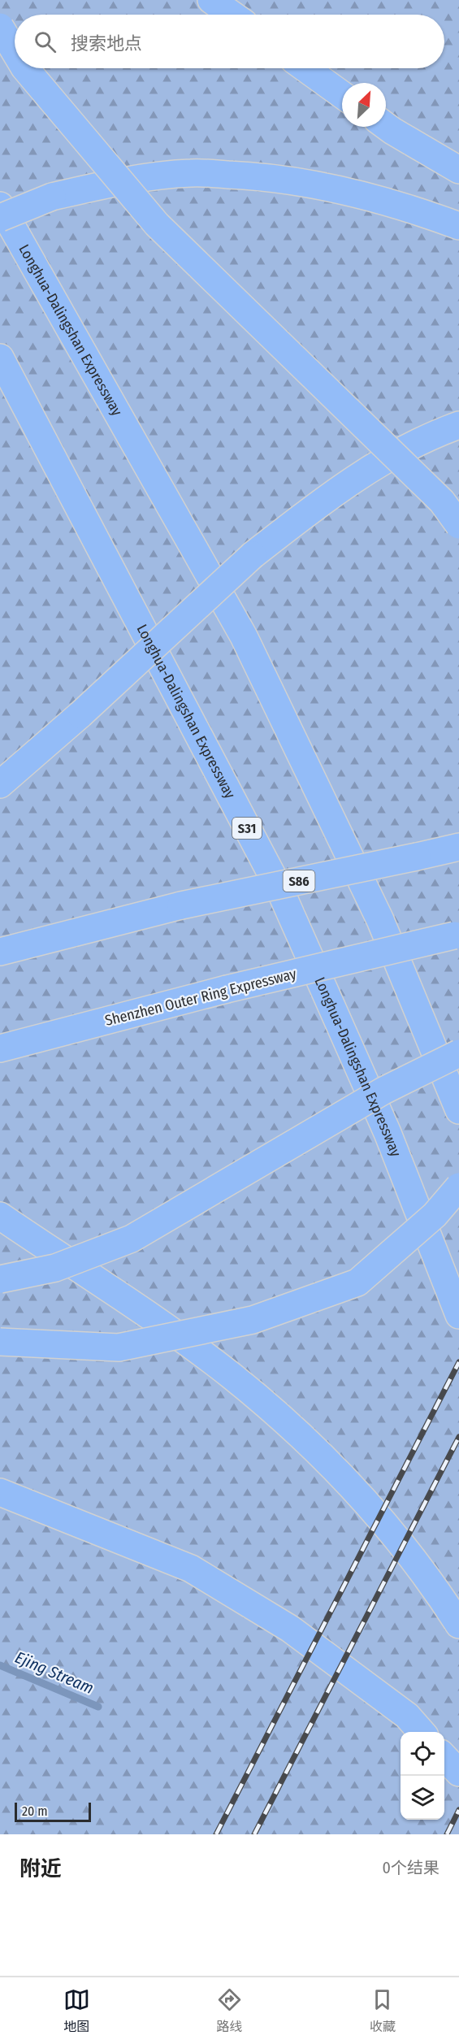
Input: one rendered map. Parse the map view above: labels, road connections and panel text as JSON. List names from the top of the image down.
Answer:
{
  "streets": {
    "highway": [
      "Longhua-Dalingshan Expressway",
      "S31",
      "S86",
      "Shenzhen Outer Ring Expressway"
    ]
  },
  "water": ["Ejing Stream"],
  "scale_bar": "20 m",
  "north": "top right",
  "page": {
    "search": "搜索地点",
    "scale": "20 m",
    "heading": ["附近", "0个结果"],
    "nav": ["地图", "路线", "收藏"]
  }
}
